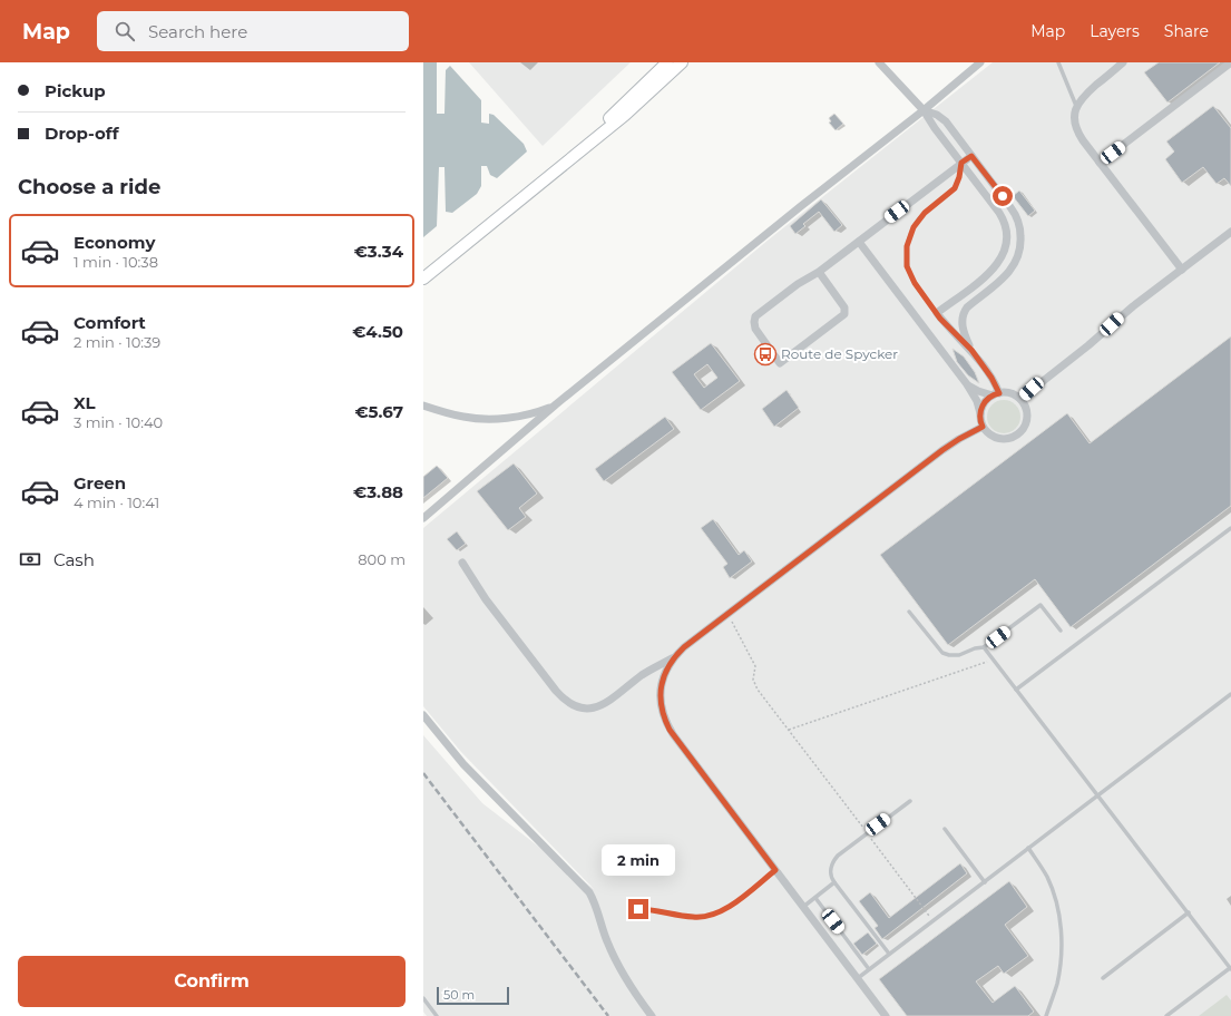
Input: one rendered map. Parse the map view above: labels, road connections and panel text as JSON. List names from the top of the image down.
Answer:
{
  "places": {
    "bus stop": ["Route de Spycker"]
  },
  "scale_bar": "50 m",
  "page": {
    "header": "Map",
    "search": "Search here",
    "nav": ["Map", "Layers", "Share"],
    "banner": ["Pickup", "Drop-off"],
    "heading": "Choose a ride",
    "list": [
      {
        "name": "Economy",
        "note": "1 min · 10:38",
        "value": "€3.34"
      },
      {
        "name": "Comfort",
        "note": "2 min · 10:39",
        "value": "€4.50"
      },
      {
        "name": "XL",
        "note": "3 min · 10:40",
        "value": "€5.67"
      },
      {
        "name": "Green",
        "note": "4 min · 10:41",
        "value": "€3.88"
      }
    ],
    "pay": ["Cash", "800 m"],
    "bubble": "2 min",
    "buttons": "Confirm",
    "scale": "50 m"
  }
}
